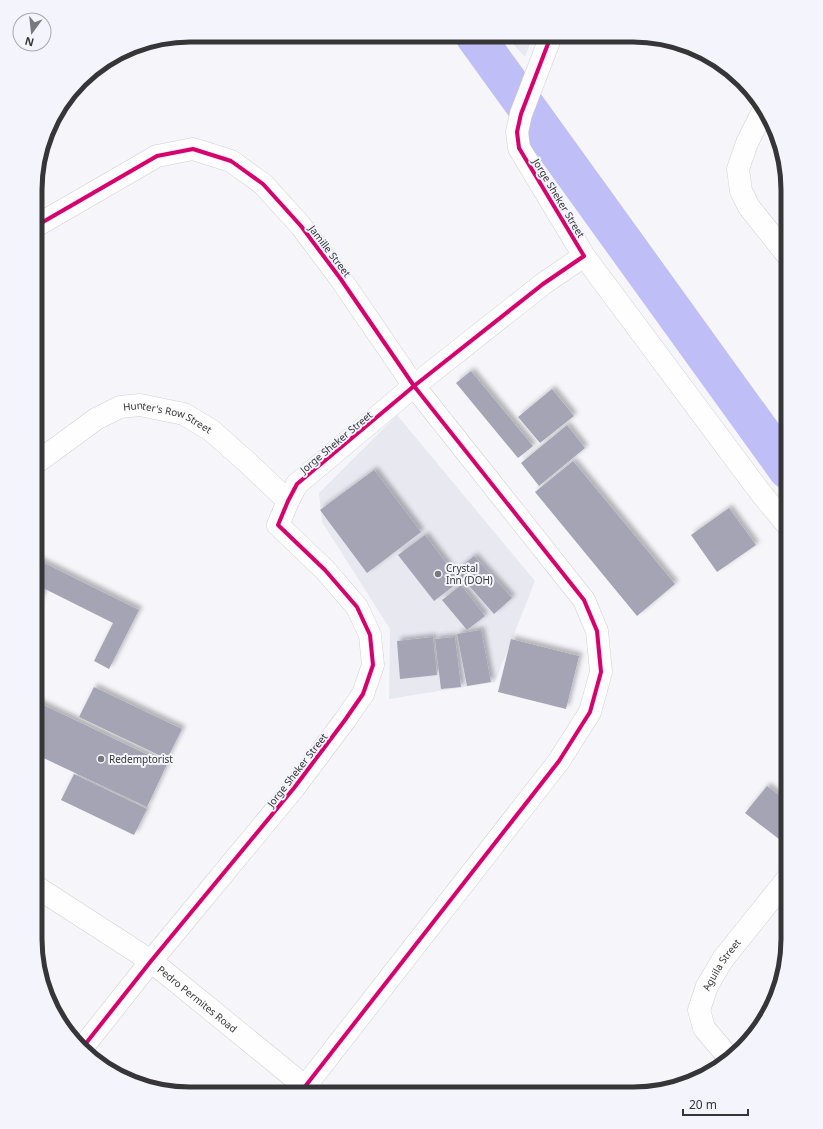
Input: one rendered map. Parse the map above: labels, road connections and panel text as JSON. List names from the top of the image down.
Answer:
{
  "streets": {
    "street": [
      "Jorge Sheker Street",
      "Jamille Street",
      "Hunter's Row Street",
      "Aguila Street",
      "Pedro Permites Road"
    ]
  },
  "crossings": [
    ["Jorge Sheker Street", "Jamille Street"],
    ["Jorge Sheker Street", "Hunter's Row Street"],
    ["Jorge Sheker Street", "Pedro Permites Road"]
  ],
  "places": ["Crystal Inn (DOH)", "Redemptorist"],
  "scale_bar": "20 m",
  "north": "bottom"
}
